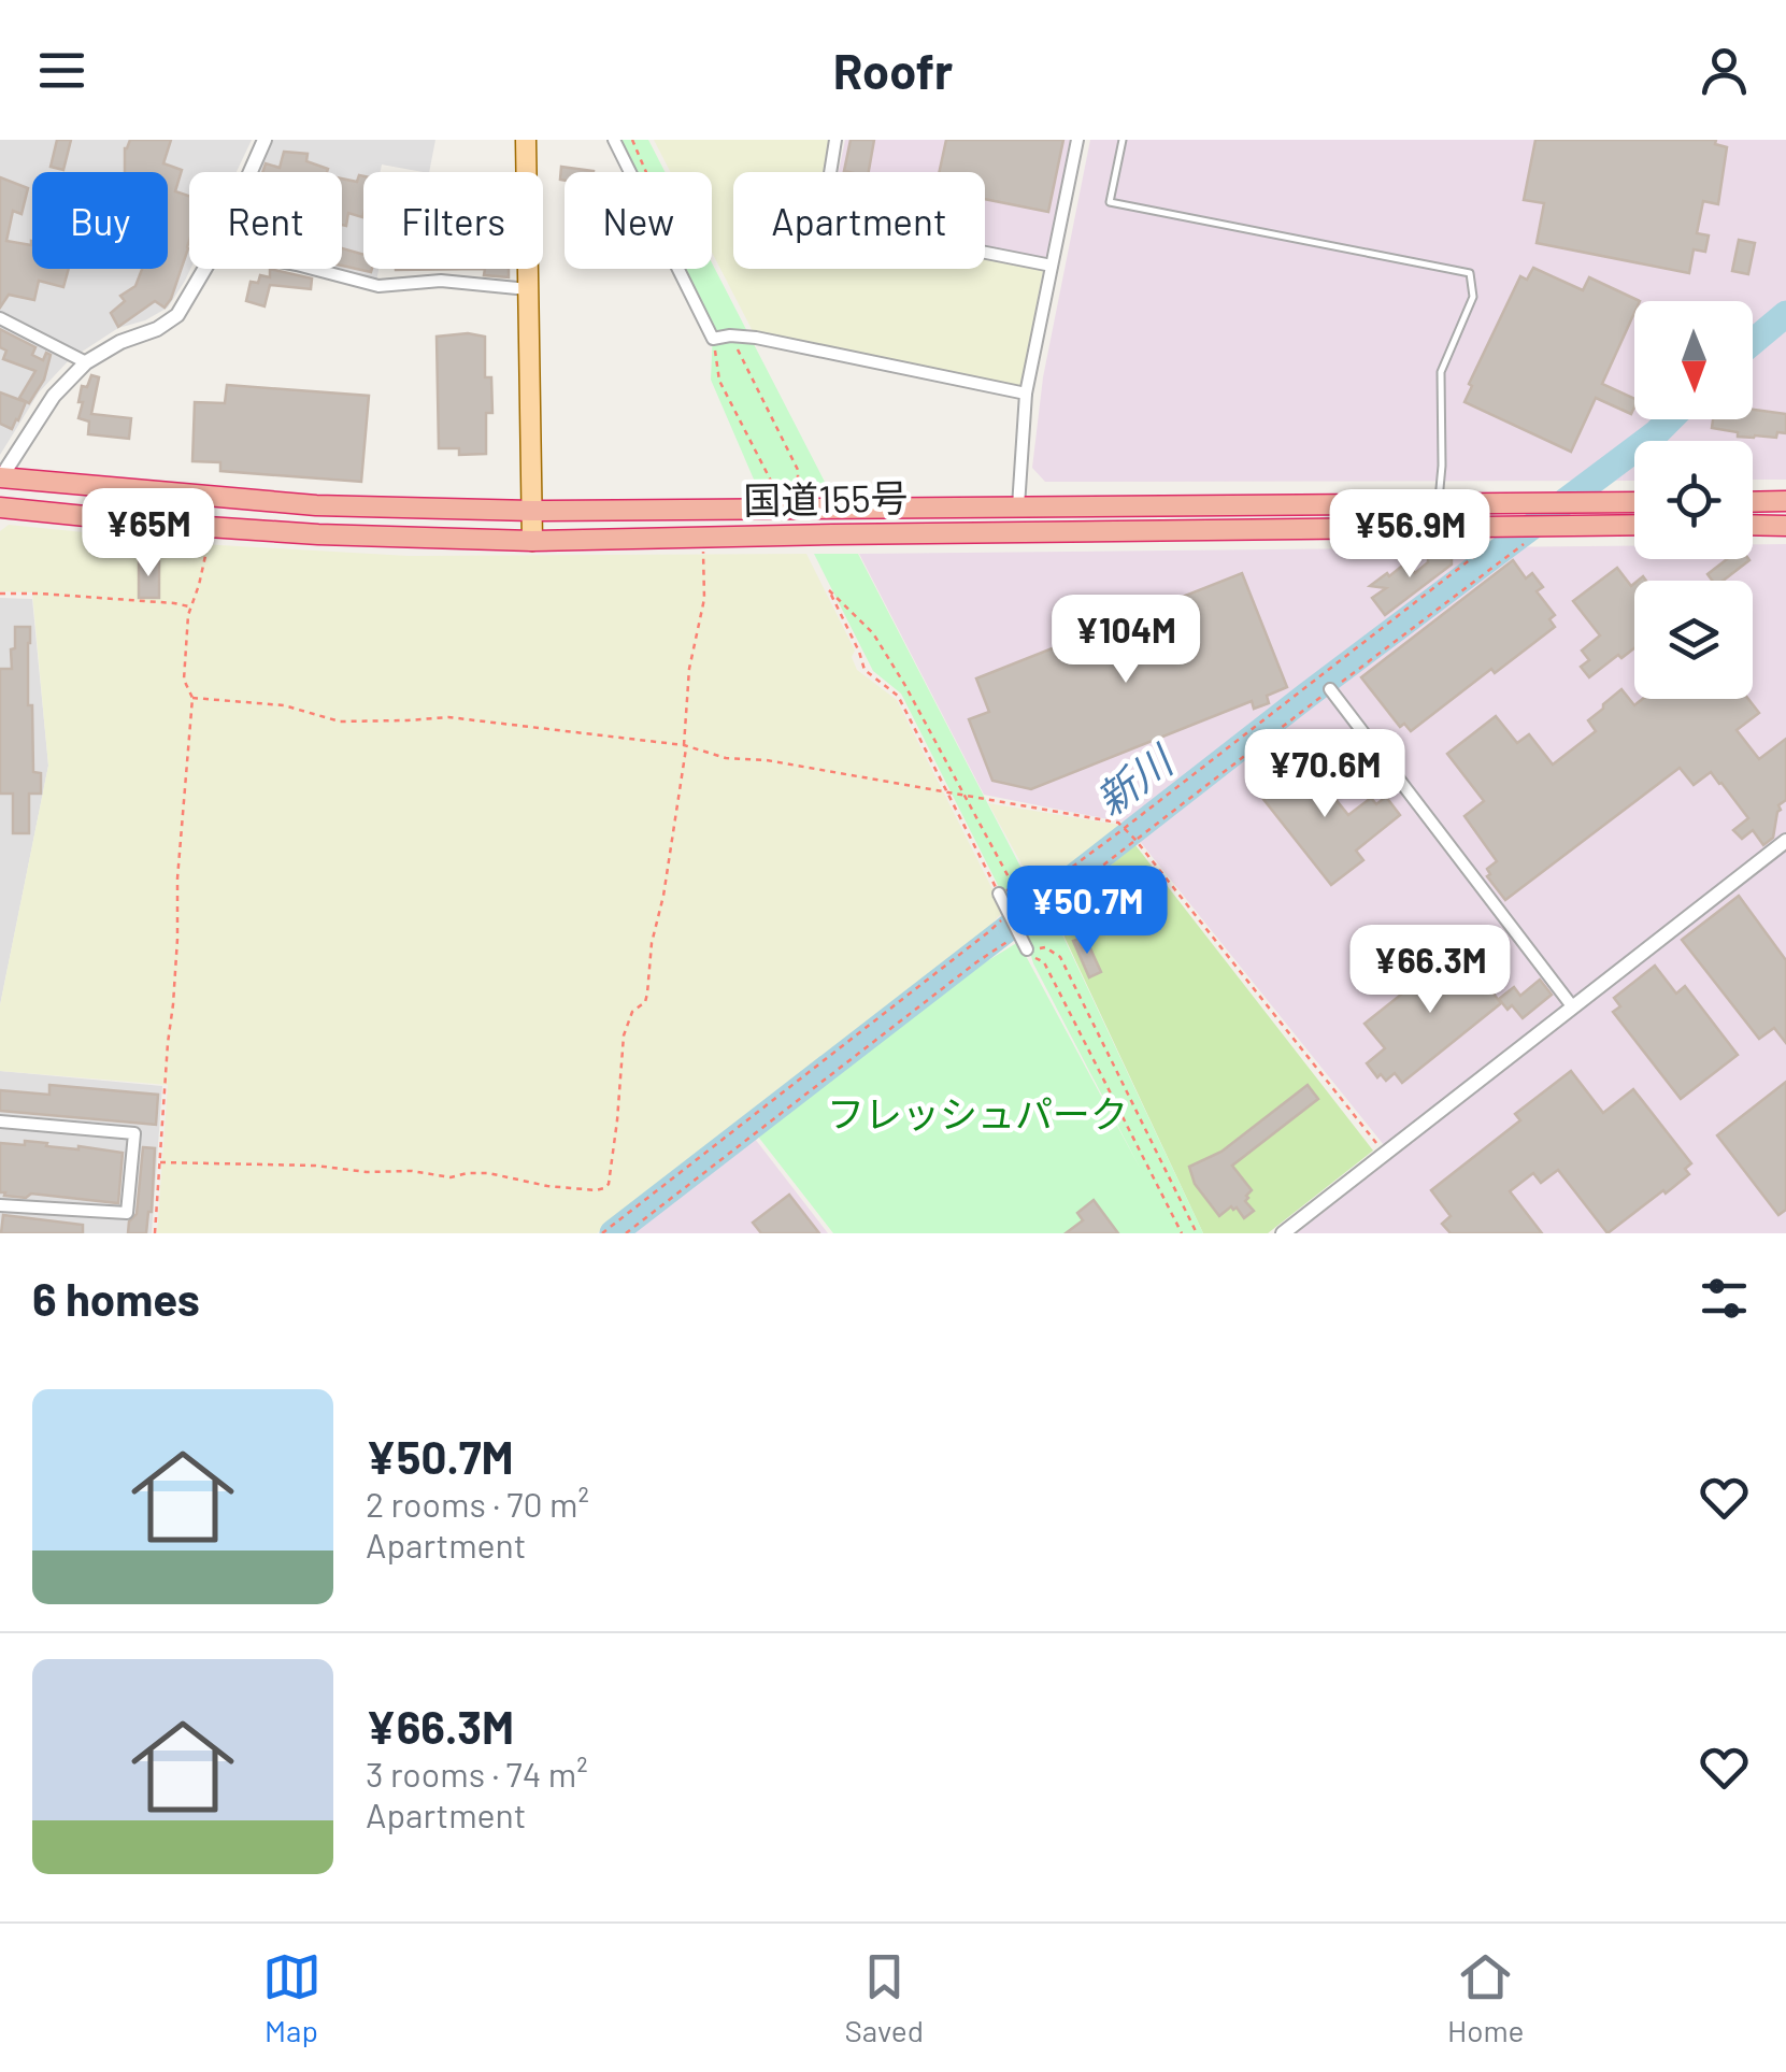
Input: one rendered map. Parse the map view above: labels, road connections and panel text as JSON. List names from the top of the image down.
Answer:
{
  "streets": {
    "highway": ["国道155号"]
  },
  "water": ["新川"],
  "parks": ["フレッシュパーク"],
  "north": "bottom",
  "page": {
    "header": "Roofr",
    "chip": [
      "Buy",
      "Rent",
      "Filters",
      "New",
      "Apartment"
    ],
    "price": [
      "¥65M",
      "¥56.9M",
      "¥104M",
      "¥70.6M",
      "¥50.7M",
      "¥66.3M"
    ],
    "heading": "6 homes",
    "list": [
      {
        "name": "¥50.7M",
        "note": "2 rooms · 70 m² · Apartment"
      },
      {
        "name": "¥66.3M",
        "note": "3 rooms · 74 m² · Apartment"
      }
    ],
    "tabs": ["Map", "Saved", "Home"]
  }
}
